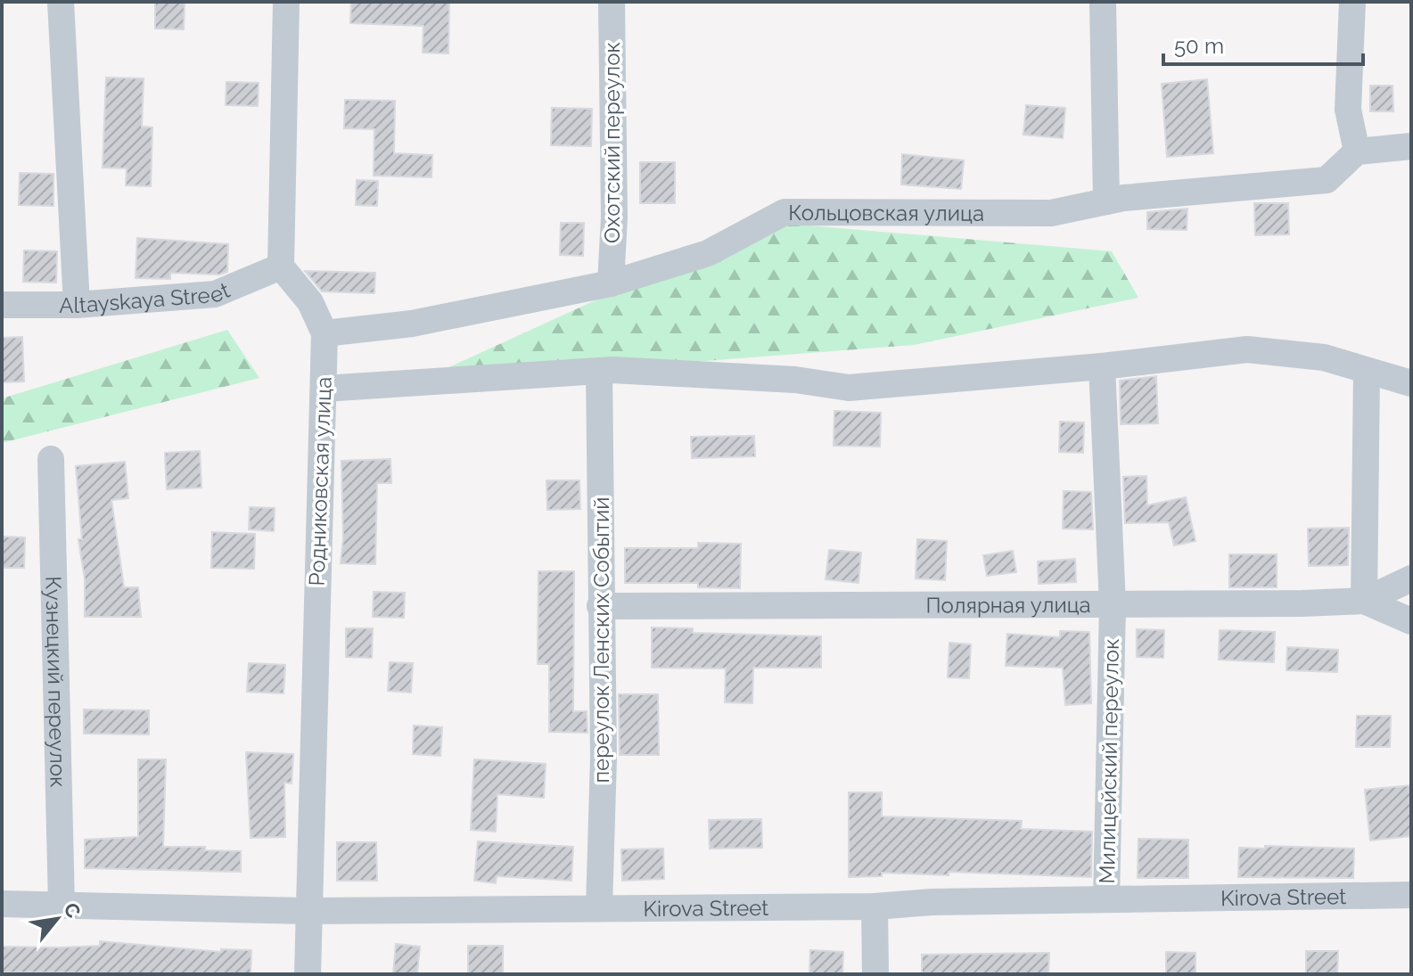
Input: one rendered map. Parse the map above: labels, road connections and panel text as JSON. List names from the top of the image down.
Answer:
{
  "streets": {
    "street": [
      "Охотский переулок",
      "Кольцовская улица",
      "Altayskaya Street",
      "Родниковская улица",
      "Полярная улица",
      "переулок Ленских Событий",
      "Кузнецкий переулок",
      "Милицейский переулок",
      "Kirova Street"
    ]
  },
  "crossings": [
    ["Охотский переулок", "Кольцовская улица"],
    ["Кольцовская улица", "Родниковская улица"],
    ["Altayskaya Street", "Родниковская улица"],
    ["Родниковская улица", "Kirova Street"],
    ["Полярная улица", "переулок Ленских Событий"],
    ["Полярная улица", "Милицейский переулок"],
    ["переулок Ленских Событий", "Kirova Street"],
    ["Кузнецкий переулок", "Kirova Street"],
    ["Милицейский переулок", "Kirova Street"]
  ],
  "scale_bar": "50 m",
  "north": "top right"
}
